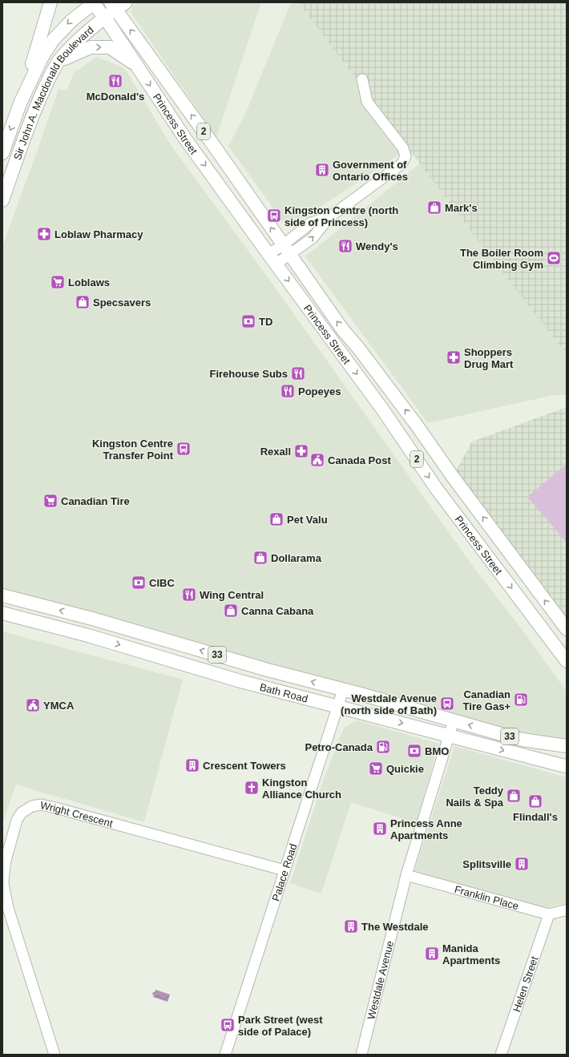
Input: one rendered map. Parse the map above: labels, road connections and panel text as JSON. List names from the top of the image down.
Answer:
{
  "streets": {
    "main road": [
      "Sir John A. Macdonald Boulevard",
      "Princess Street",
      "2",
      "33",
      "Bath Road"
    ],
    "street": [
      "Wright Crescent",
      "Palace Road",
      "Franklin Place",
      "Westdale Avenue",
      "Helen Street"
    ]
  },
  "crossings": [
    ["Sir John A. Macdonald Boulevard", "Princess Street"],
    ["Bath Road", "Palace Road"],
    ["Bath Road", "Westdale Avenue"],
    ["Wright Crescent", "Palace Road"],
    ["Franklin Place", "Westdale Avenue"],
    ["Franklin Place", "Helen Street"]
  ],
  "places": {
    "restaurant": [
      "McDonald's",
      "Wendy's",
      "Firehouse Subs",
      "Popeyes",
      "Wing Central"
    ],
    "building": [
      "Government of Ontario Offices",
      "Crescent Towers",
      "Princess Anne Apartments",
      "Splitsville",
      "The Westdale",
      "Manida Apartments"
    ],
    "shop": [
      "Mark's",
      "Specsavers",
      "Pet Valu",
      "Dollarama",
      "Canna Cabana",
      "Teddy Nails & Spa",
      "Flindall's"
    ],
    "bus stop": [
      "Kingston Centre (north side of Princess)",
      "Kingston Centre Transfer Point",
      "Westdale Avenue (north side of Bath)",
      "Park Street (west side of Palace)"
    ],
    "pharmacy": ["Loblaw Pharmacy", "Shoppers Drug Mart", "Rexall"],
    "sports": ["The Boiler Room Climbing Gym"],
    "supermarket": ["Loblaws", "Canadian Tire", "Quickie"],
    "bank": ["TD", "CIBC", "BMO"],
    "public building": ["Canada Post", "YMCA"],
    "fuel station": ["Canadian Tire Gas+", "Petro-Canada"],
    "church": ["Kingston Alliance Church"]
  }
}
